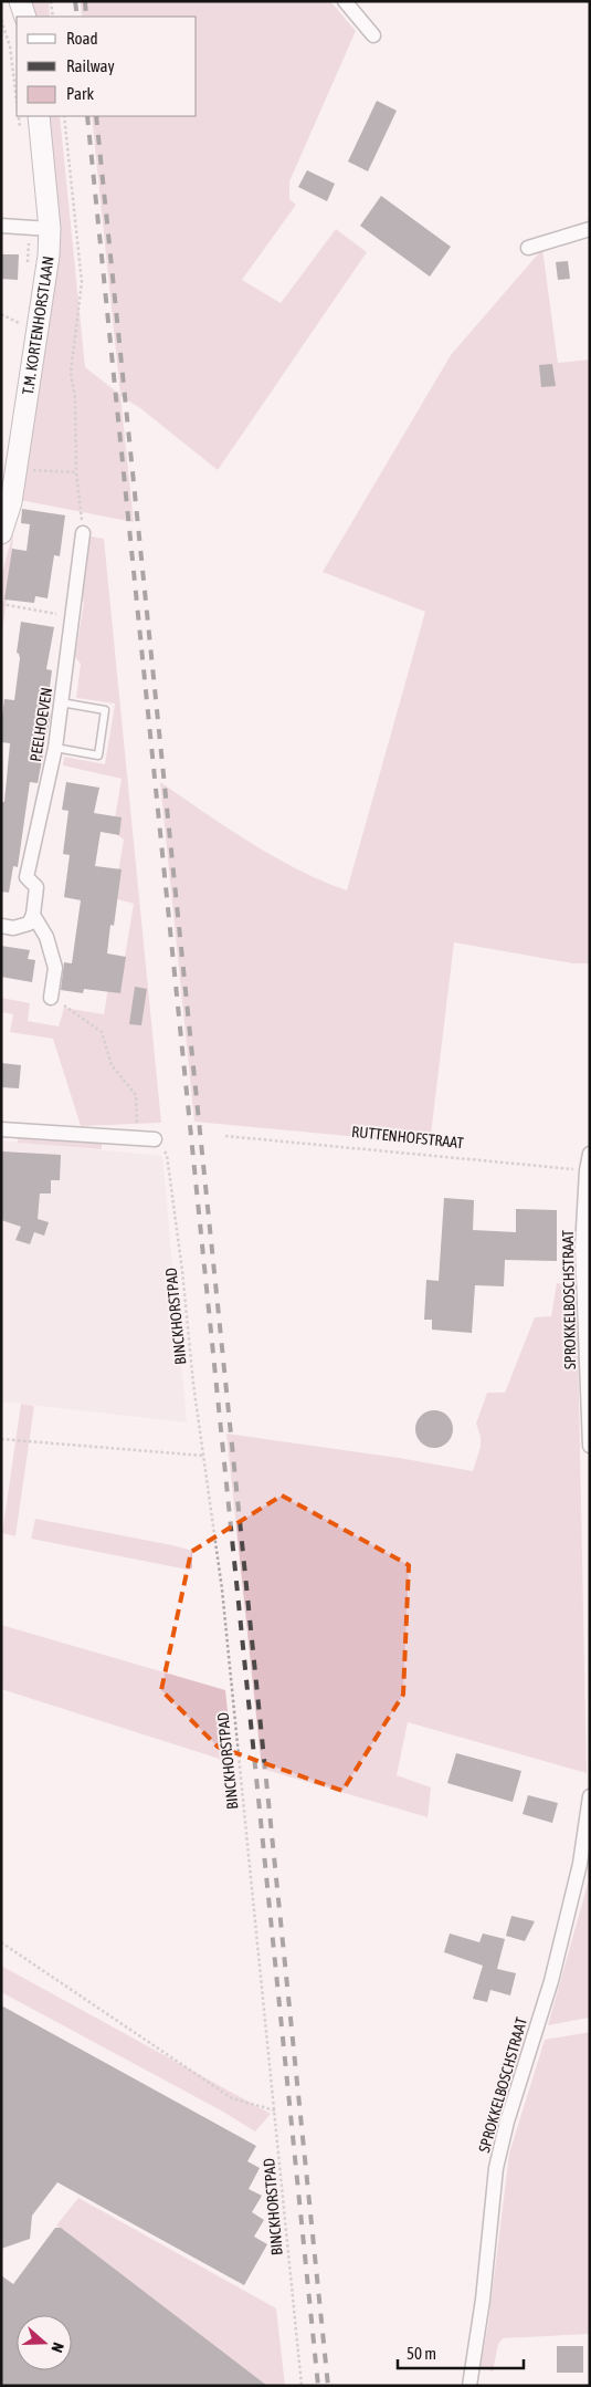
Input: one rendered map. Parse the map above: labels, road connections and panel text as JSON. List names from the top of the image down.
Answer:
{
  "streets": {
    "street": ["T.M. KORTENHORSTLAAN", "PEELHOEVEN", "SPROKKELBOSCHSTRAAT"],
    "path": ["RUTTENHOFSTRAAT", "BINCKHORSTPAD"]
  },
  "crossings": [
    ["RUTTENHOFSTRAAT", "SPROKKELBOSCHSTRAAT"]
  ],
  "legend": ["Road", "Railway", "Park"],
  "scale_bar": "50 m",
  "north": "right"
}
